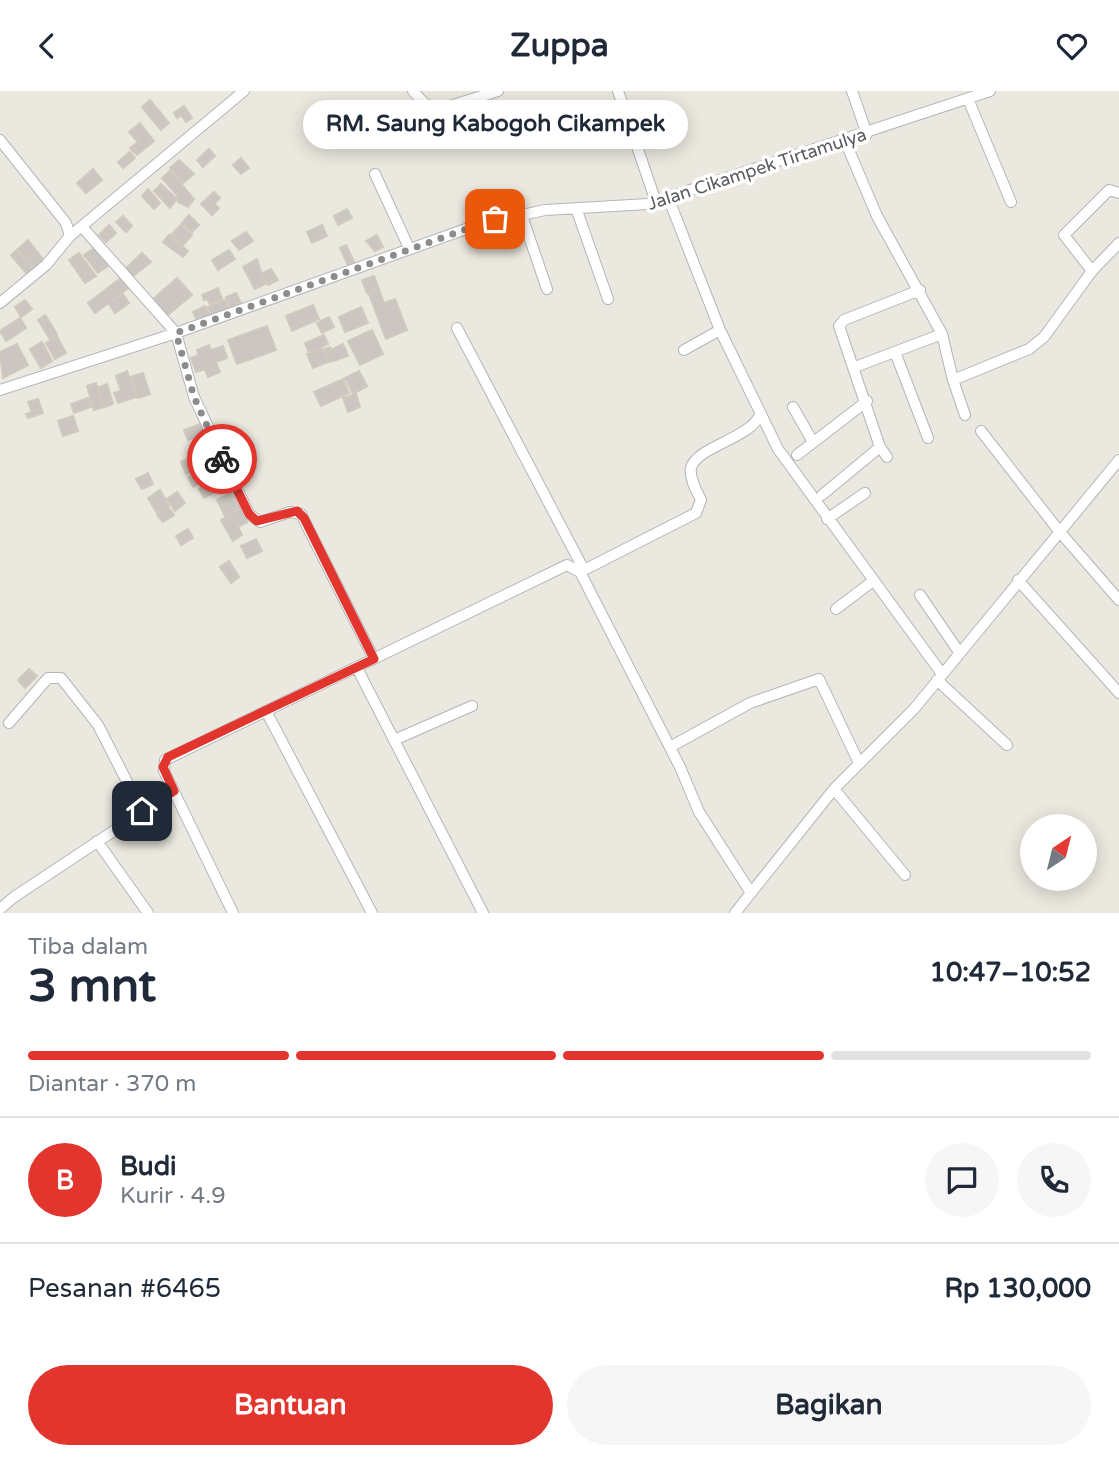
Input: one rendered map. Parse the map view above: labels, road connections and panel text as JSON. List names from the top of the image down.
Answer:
{
  "streets": {
    "street": ["Jalan Cikampek Tirtamulya"]
  },
  "places": ["RM. Saung Kabogoh Cikampek"],
  "north": "top right",
  "page": {
    "header": "Zuppa",
    "bubble": "RM. Saung Kabogoh Cikampek",
    "heading": ["3 mnt", "Tiba dalam", "10:47–10:52"],
    "panel": [
      "Budi",
      "Kurir · 4.9",
      "Pesanan #6465",
      "Rp 130,000"
    ],
    "bar": "Diantar · 370 m",
    "round": "B",
    "buttons": ["Bantuan", "Bagikan"]
  }
}
